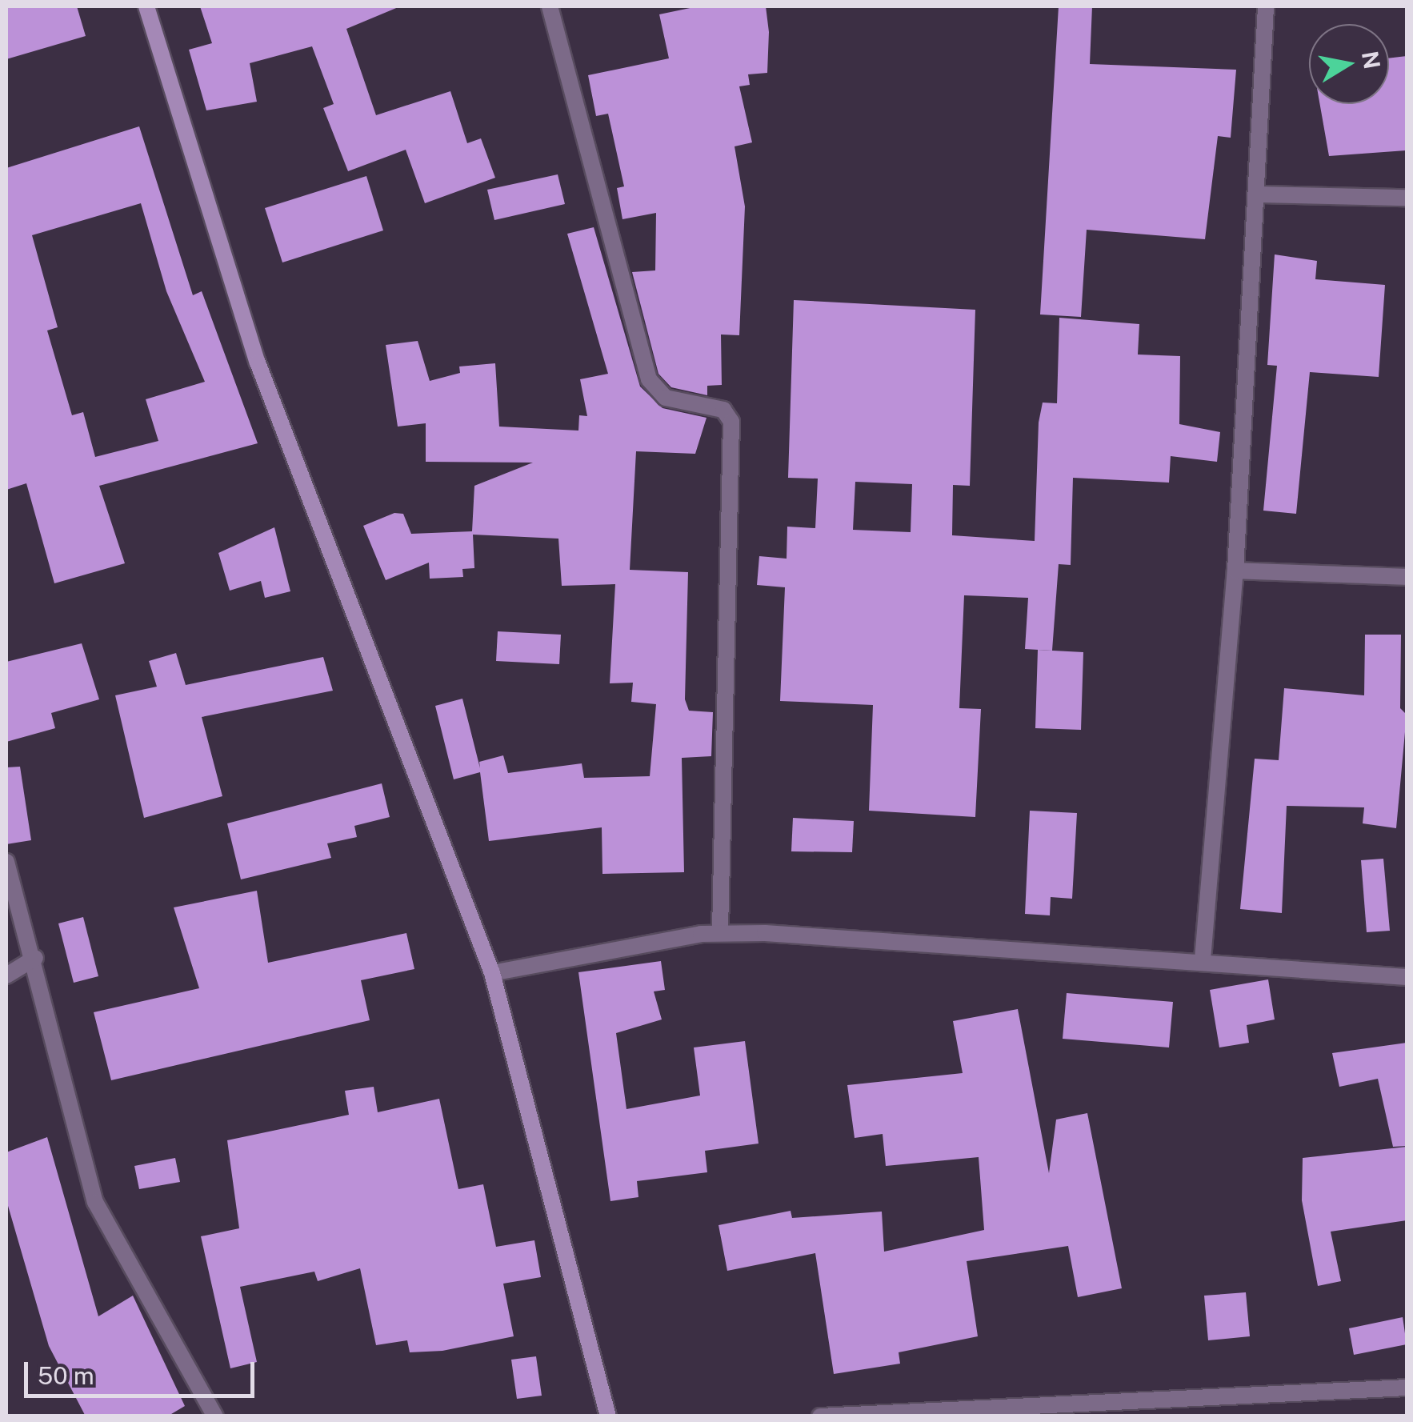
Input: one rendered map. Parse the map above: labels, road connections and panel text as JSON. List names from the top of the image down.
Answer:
{
  "scale_bar": "50 m",
  "north": "right"
}
